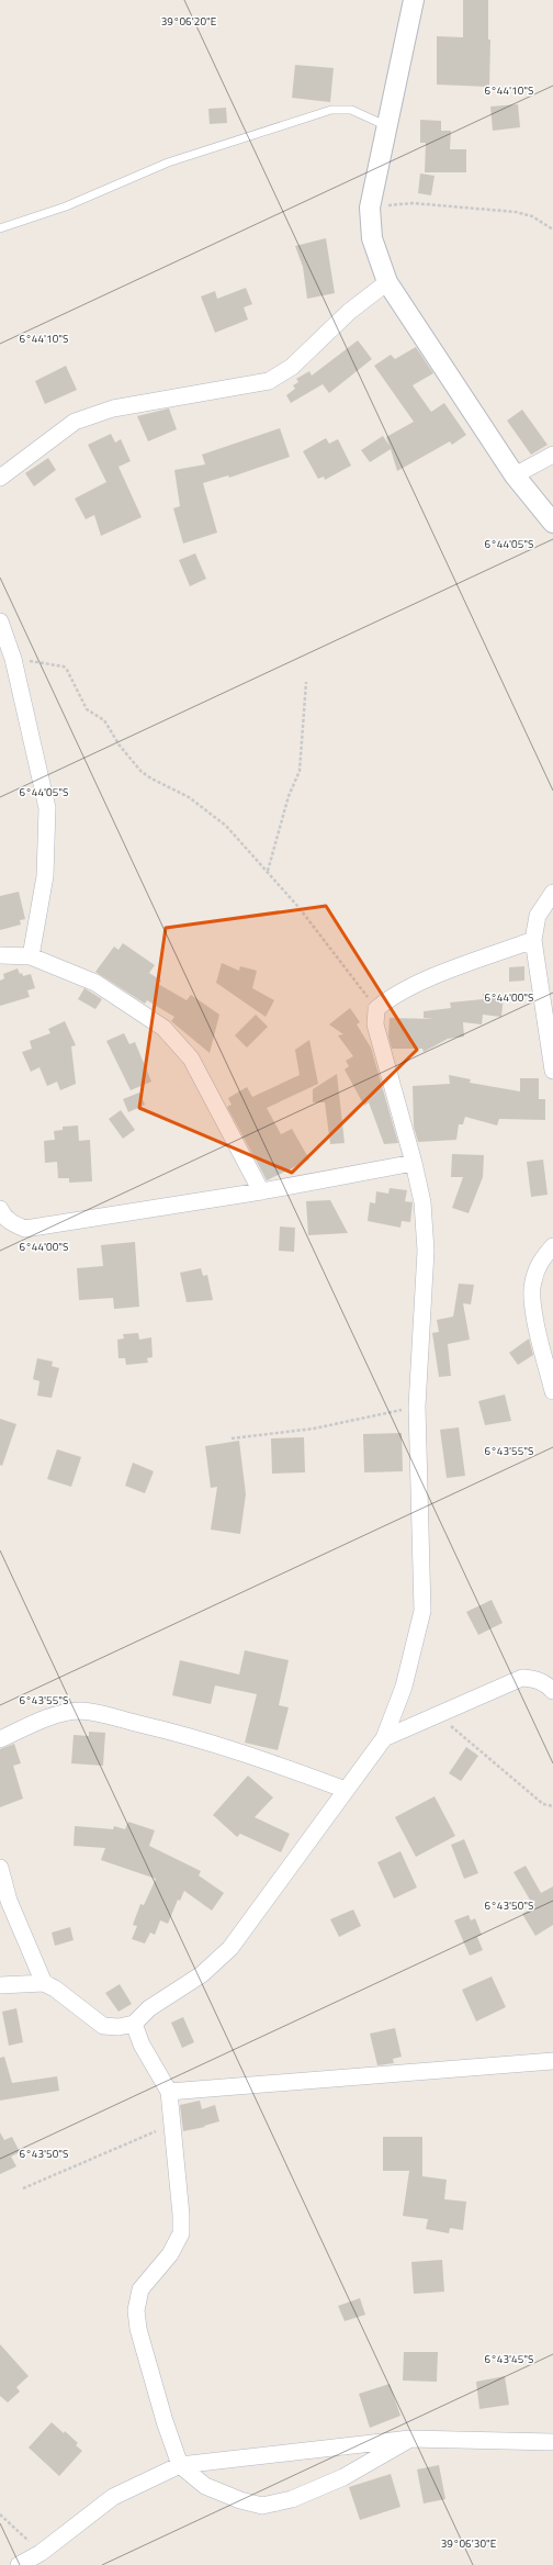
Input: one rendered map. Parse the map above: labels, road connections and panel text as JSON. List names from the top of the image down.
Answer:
{
  "coordinates": [
    "39°06'20\"E",
    "6°44'10\"S",
    "6°44'05\"S",
    "6°44'00\"S",
    "6°43'55\"S",
    "6°43'50\"S",
    "6°43'45\"S",
    "39°06'30\"E"
  ]
}
